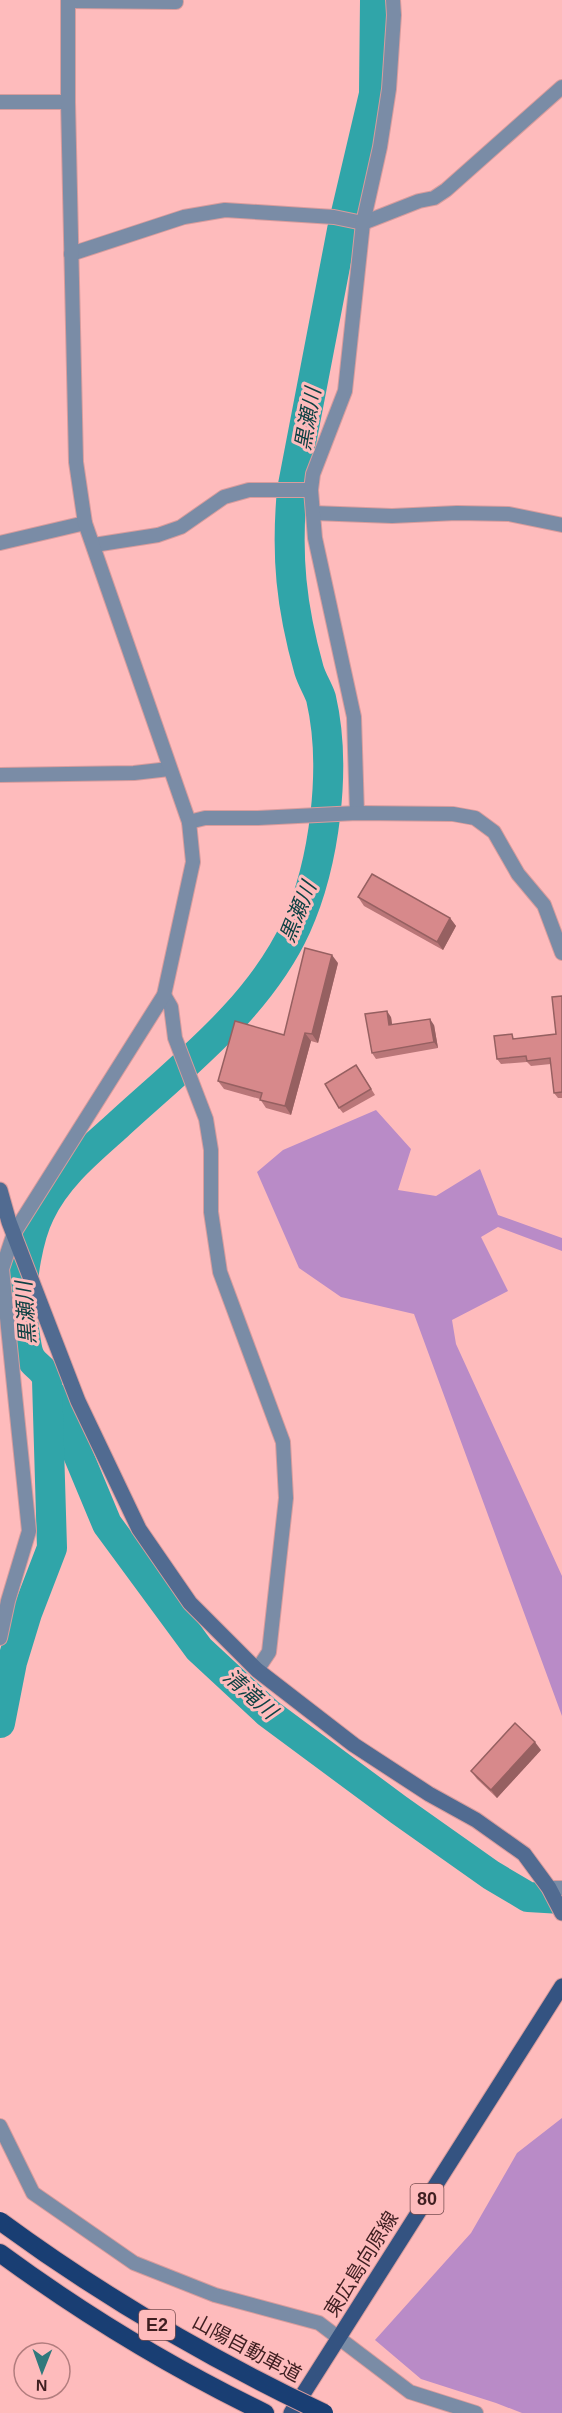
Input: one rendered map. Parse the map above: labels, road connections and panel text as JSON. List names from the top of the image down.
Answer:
{
  "streets": {
    "highway": ["E2", "山陽自動車道"],
    "main road": ["80", "東広島向原線"]
  },
  "water": ["黒瀬川", "清滝川"],
  "north": "bottom"
}
